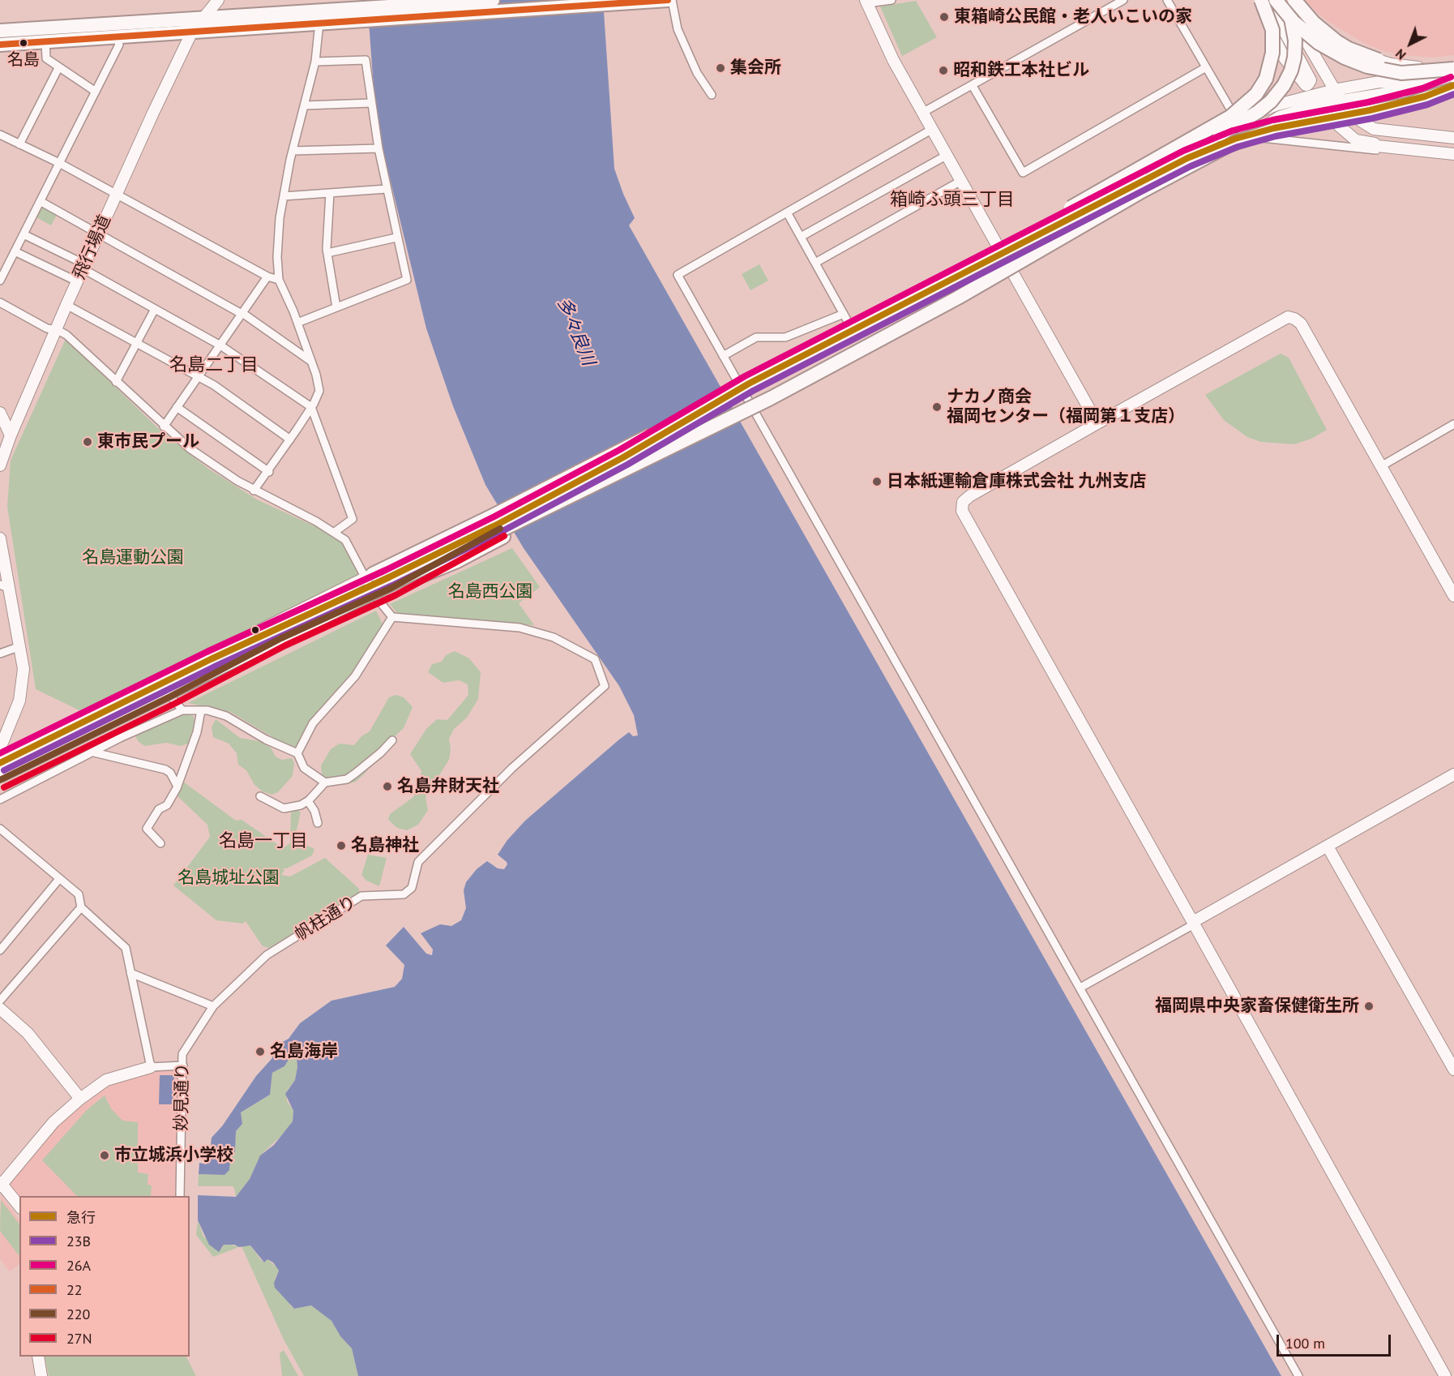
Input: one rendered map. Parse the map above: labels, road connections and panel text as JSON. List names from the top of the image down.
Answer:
{
  "streets": {
    "street": ["飛行場道", "帆柱通り", "妙見通り"]
  },
  "crossings": [
    ["帆柱通り", "妙見通り"]
  ],
  "districts": ["箱崎ふ頭三丁目", "名島二丁目", "名島一丁目"],
  "water": ["多々良川"],
  "parks": ["名島運動公園", "名島西公園", "名島城址公園"],
  "places": [
    "東箱崎公民館・老人いこいの家",
    "名島",
    "集会所",
    "昭和鉄工本社ビル",
    "ナカノ商会 福岡センター（福岡第１支店）",
    "東市民プール",
    "日本紙運輸倉庫株式会社 九州支店",
    "名島弁財天社",
    "名島神社",
    "福岡県中央家畜保健衛生所",
    "名島海岸",
    "市立城浜小学校"
  ],
  "lines": [
    "transit line 22",
    "transit line 26A",
    "transit line 急行",
    "transit line 23B",
    "transit line 220",
    "transit line 27N"
  ],
  "legend": [
    "急行",
    "23B",
    "26A",
    "22",
    "220",
    "27N"
  ],
  "scale_bar": "100 m",
  "north": "bottom left"
}
